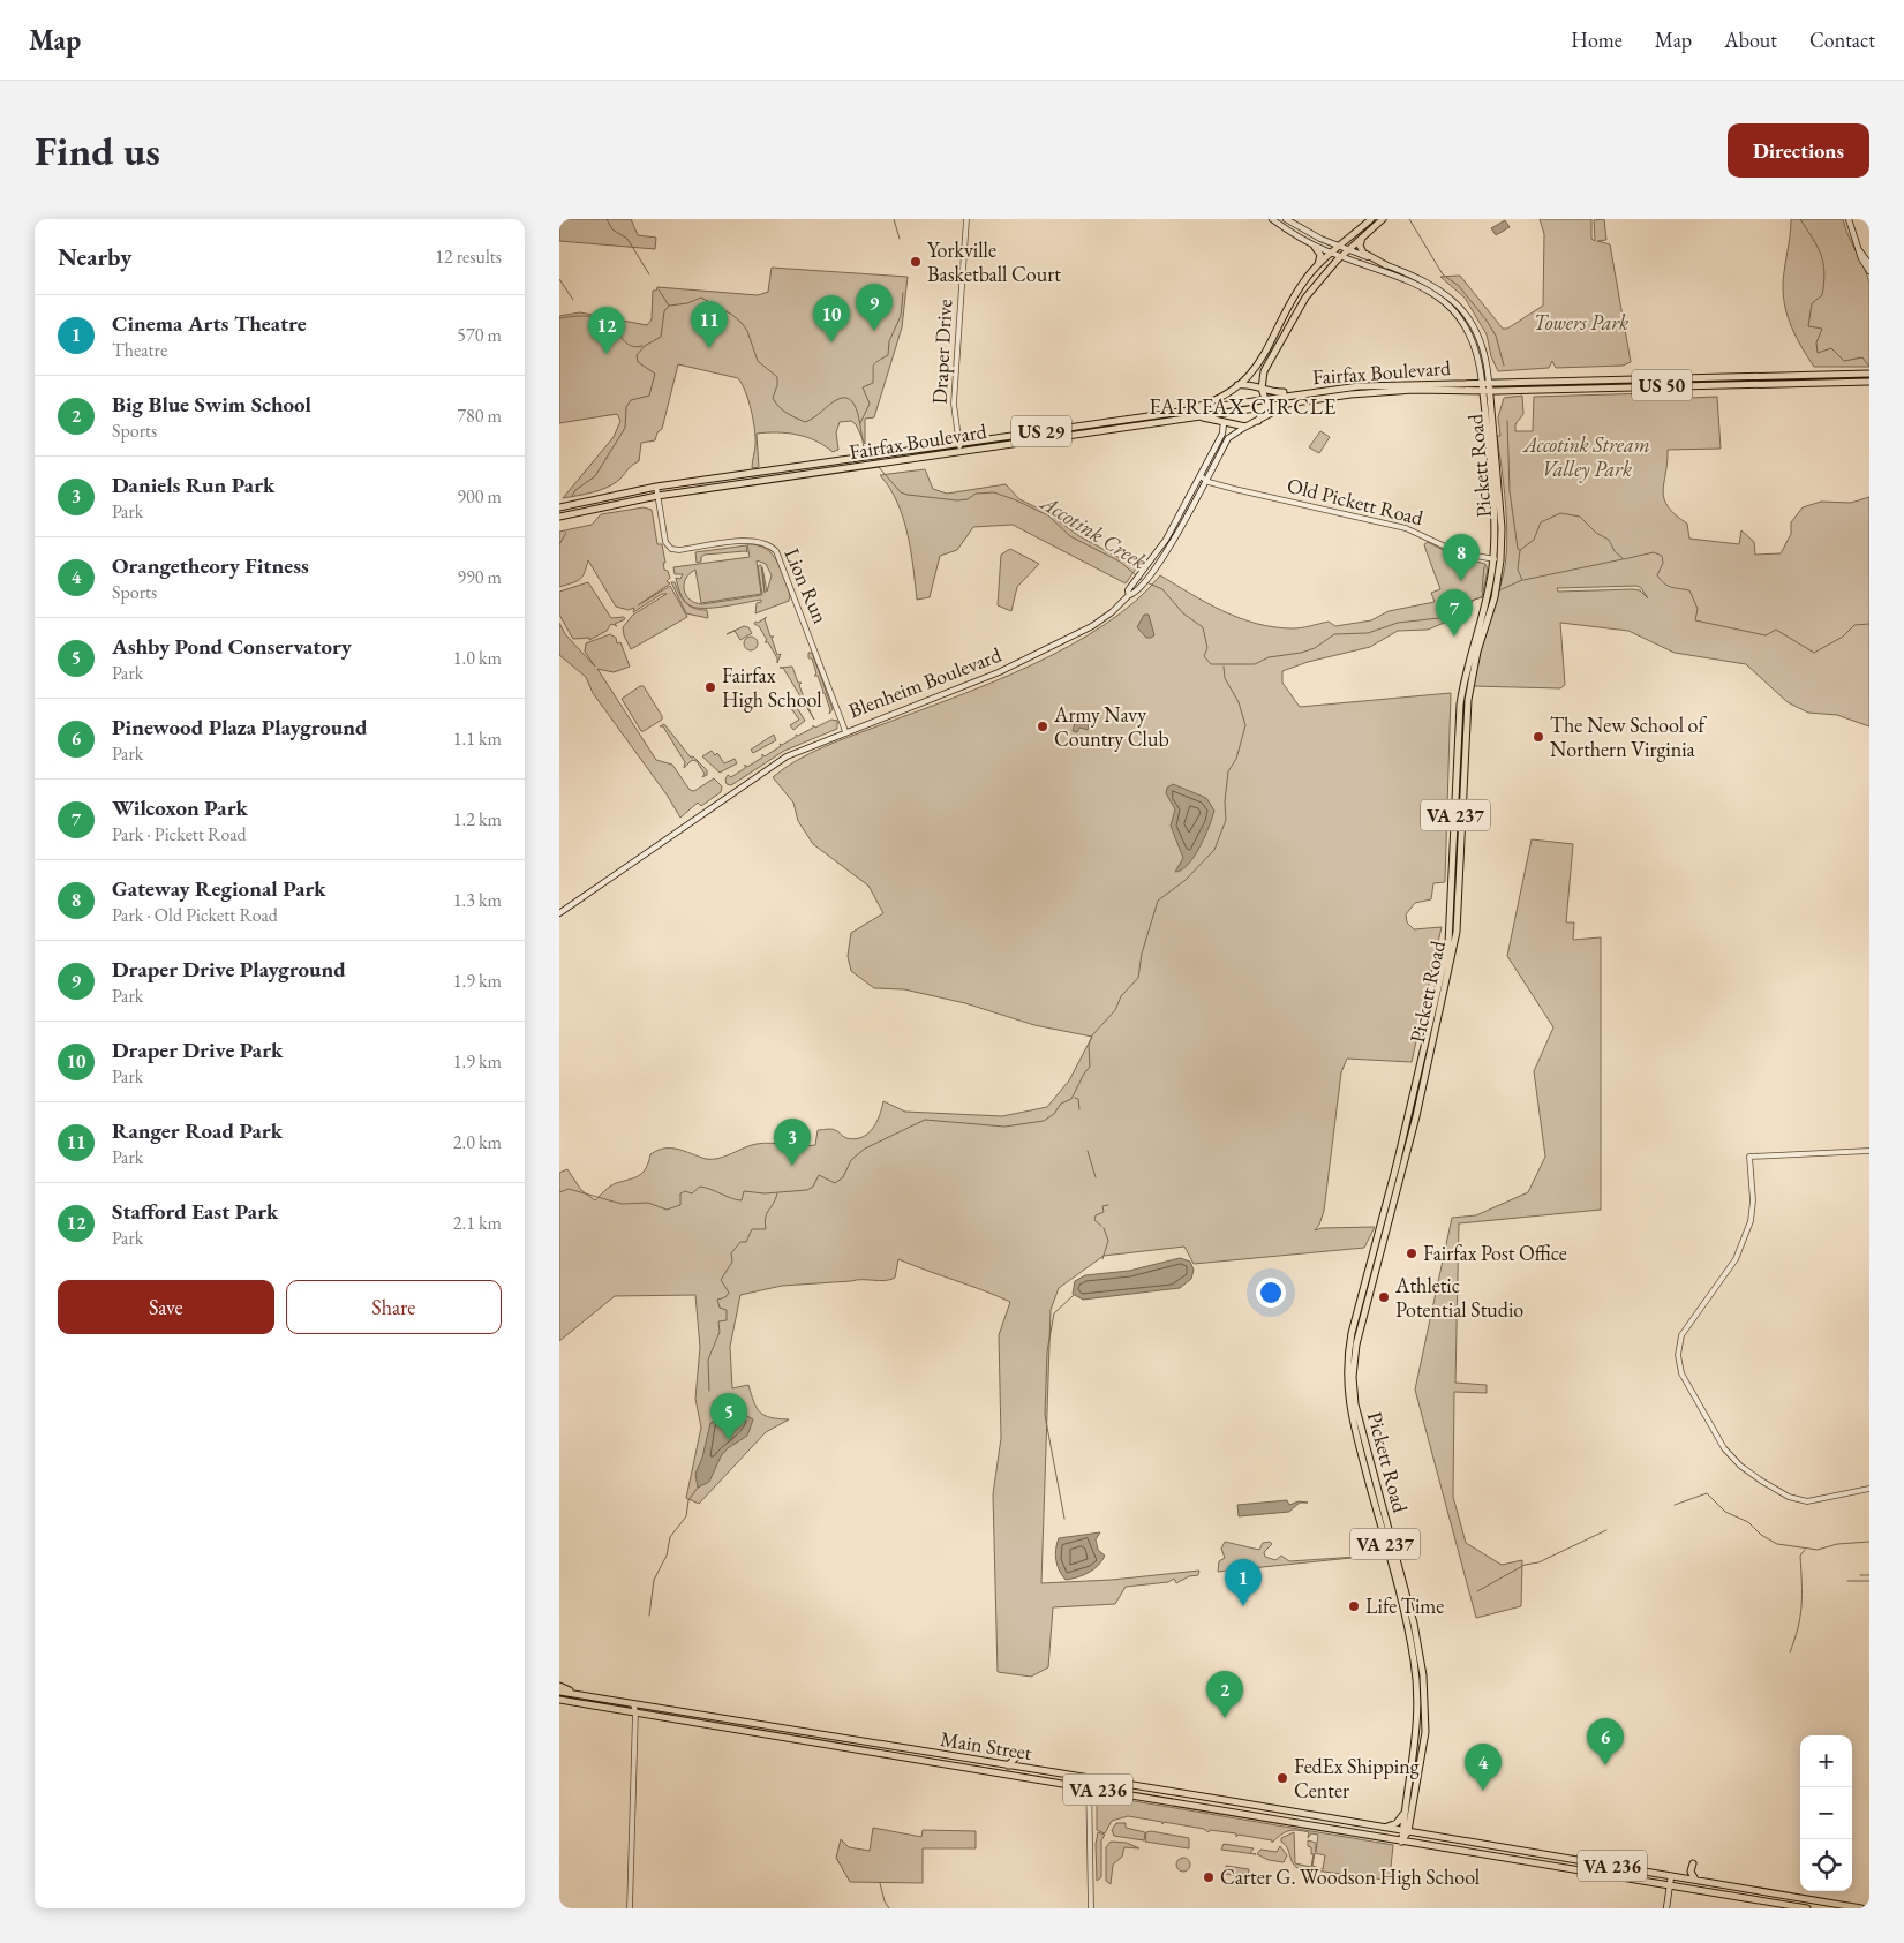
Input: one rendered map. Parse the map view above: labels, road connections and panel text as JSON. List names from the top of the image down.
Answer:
{
  "streets": {
    "main road": [
      "Fairfax Boulevard",
      "US 50",
      "US 29",
      "Pickett Road",
      "Blenheim Boulevard",
      "VA 237",
      "Main Street",
      "VA 236"
    ],
    "street": ["Draper Drive", "Old Pickett Road", "Lion Run"]
  },
  "crossings": [
    ["Draper Drive", "Fairfax Boulevard"],
    ["Fairfax Boulevard", "US 50"],
    ["Fairfax Boulevard", "US 29"],
    ["Fairfax Boulevard", "Pickett Road"],
    ["Fairfax Boulevard", "Lion Run"],
    ["Fairfax Boulevard", "Blenheim Boulevard"],
    ["US 50", "Pickett Road"],
    ["US 29", "Blenheim Boulevard"],
    ["Pickett Road", "Old Pickett Road"],
    ["Pickett Road", "Main Street"],
    ["Pickett Road", "VA 236"],
    ["Old Pickett Road", "Blenheim Boulevard"],
    ["Lion Run", "Blenheim Boulevard"],
    ["Main Street", "VA 236"]
  ],
  "districts": ["FAIRFAX CIRCLE"],
  "water": ["Accotink Creek"],
  "parks": ["Towers Park", "Accotink Stream Valley Park"],
  "places": [
    "Yorkville Basketball Court",
    "Fairfax High School",
    "Army Navy Country Club",
    "The New School of Northern Virginia",
    "Fairfax Post Office",
    "Athletic Potential Studio",
    "Life Time",
    "FedEx Shipping Center",
    "Carter G. Woodson High School"
  ],
  "page": {
    "header": "Map",
    "nav": [
      "Home",
      "Map",
      "About",
      "Contact"
    ],
    "buttons": [
      "Directions",
      ["Save", "Share"]
    ],
    "title": "Find us",
    "heading": ["Nearby", "12 results"],
    "pins": [
      "9",
      "10",
      "11",
      "12",
      "8",
      "7",
      "3",
      "5",
      "1",
      "2",
      "6",
      "4"
    ],
    "list": [
      {
        "mark": "1",
        "name": "Cinema Arts Theatre",
        "note": "Theatre",
        "value": "570 m"
      },
      {
        "mark": "2",
        "name": "Big Blue Swim School",
        "note": "Sports",
        "value": "780 m"
      },
      {
        "mark": "3",
        "name": "Daniels Run Park",
        "note": "Park",
        "value": "900 m"
      },
      {
        "mark": "4",
        "name": "Orangetheory Fitness",
        "note": "Sports",
        "value": "990 m"
      },
      {
        "mark": "5",
        "name": "Ashby Pond Conservatory",
        "note": "Park",
        "value": "1.0 km"
      },
      {
        "mark": "6",
        "name": "Pinewood Plaza Playground",
        "note": "Park",
        "value": "1.1 km"
      },
      {
        "mark": "7",
        "name": "Wilcoxon Park",
        "note": "Park · Pickett Road",
        "value": "1.2 km"
      },
      {
        "mark": "8",
        "name": "Gateway Regional Park",
        "note": "Park · Old Pickett Road",
        "value": "1.3 km"
      },
      {
        "mark": "9",
        "name": "Draper Drive Playground",
        "note": "Park",
        "value": "1.9 km"
      },
      {
        "mark": "10",
        "name": "Draper Drive Park",
        "note": "Park",
        "value": "1.9 km"
      },
      {
        "mark": "11",
        "name": "Ranger Road Park",
        "note": "Park",
        "value": "2.0 km"
      },
      {
        "mark": "12",
        "name": "Stafford East Park",
        "note": "Park",
        "value": "2.1 km"
      }
    ],
    "map_buttons": ["+", "−"]
  }
}
